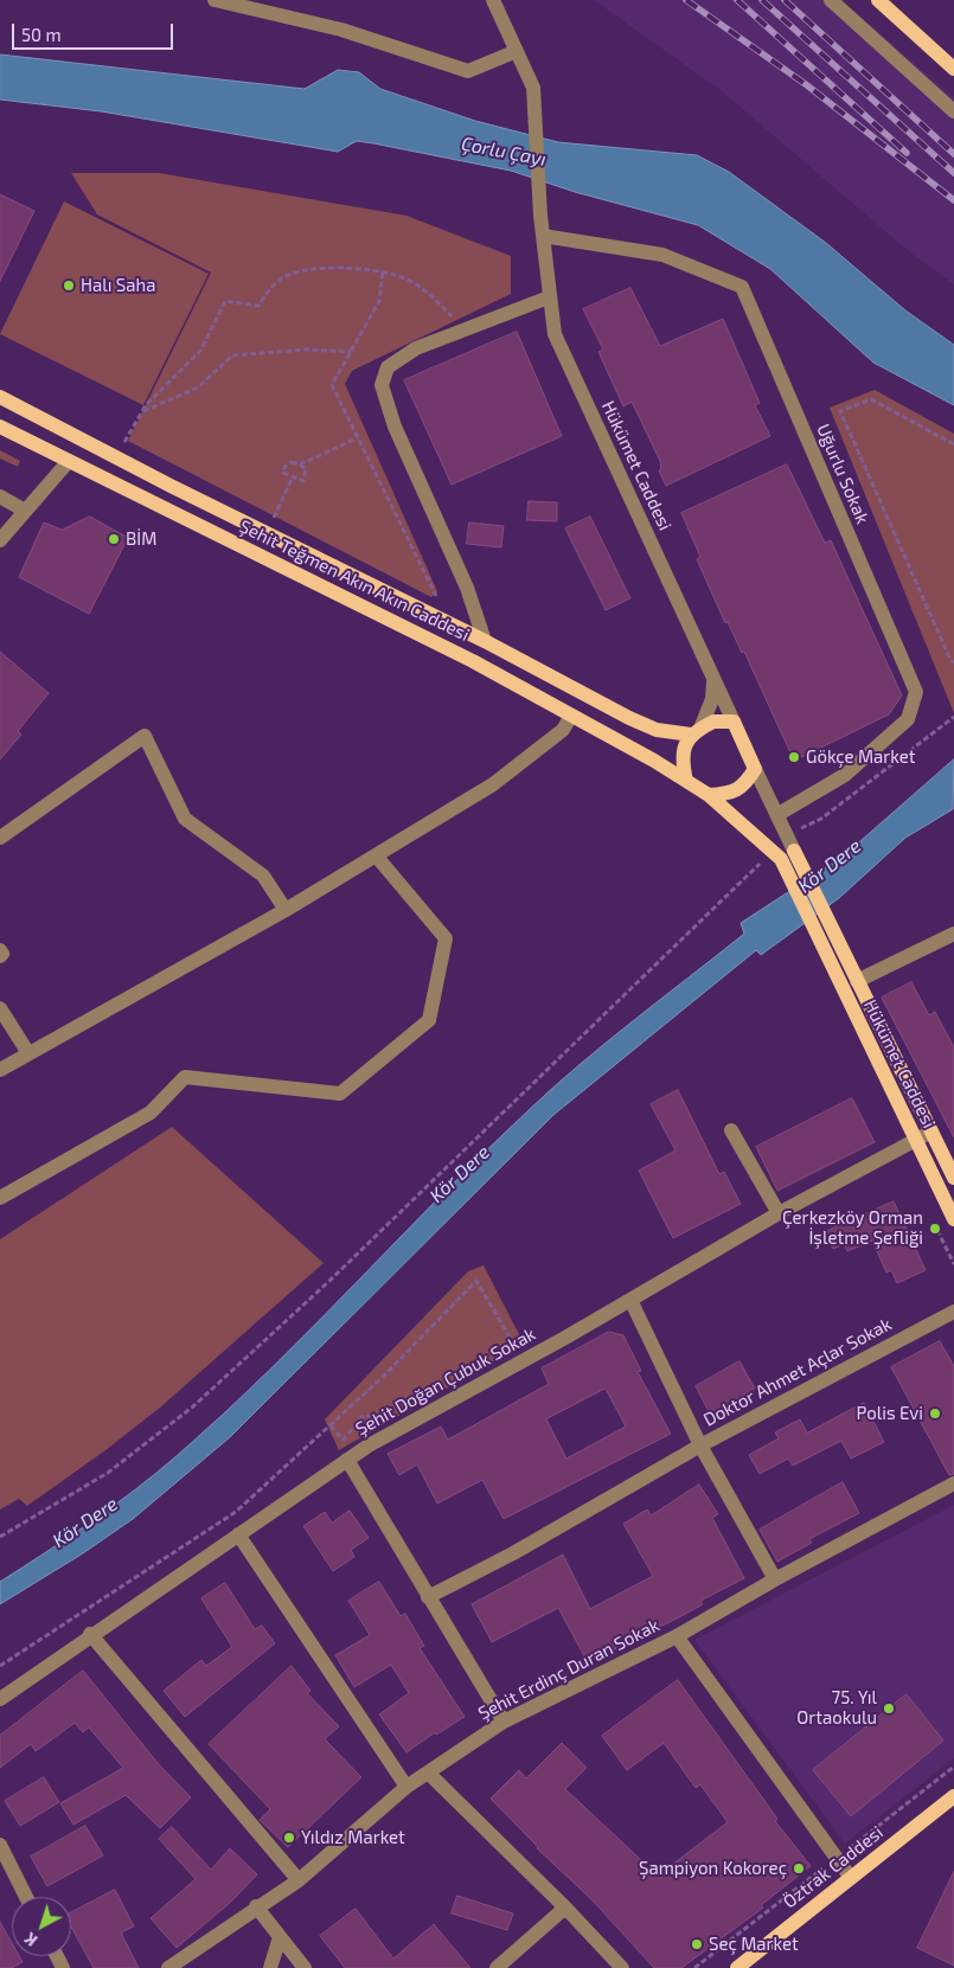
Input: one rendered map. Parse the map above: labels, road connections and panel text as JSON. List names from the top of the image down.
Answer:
{
  "streets": {
    "main road": ["Hükümet Caddesi", "Şehit Teğmen Akın Akın Caddesi", "Öztrak Caddesi"],
    "street": [
      "Uğurlu Sokak",
      "Doktor Ahmet Açlar Sokak",
      "Şehit Doğan Çubuk Sokak",
      "Şehit Erdinç Duran Sokak"
    ]
  },
  "crossings": [
    ["Hükümet Caddesi", "Uğurlu Sokak"],
    ["Hükümet Caddesi", "Şehit Teğmen Akın Akın Caddesi"],
    ["Hükümet Caddesi", "Şehit Doğan Çubuk Sokak"],
    ["Doktor Ahmet Açlar Sokak", "Şehit Erdinç Duran Sokak"]
  ],
  "water": ["Çorlu Çayı", "Kör Dere"],
  "places": [
    "Halı Saha",
    "BİM",
    "Gökçe Market",
    "Çerkezköy Orman İşletme Şefliği",
    "Polis Evi",
    "75. Yıl Ortaokulu",
    "Yıldız Market",
    "Şampiyon Kokoreç",
    "Seç Market"
  ],
  "scale_bar": "50 m",
  "north": "bottom left"
}
